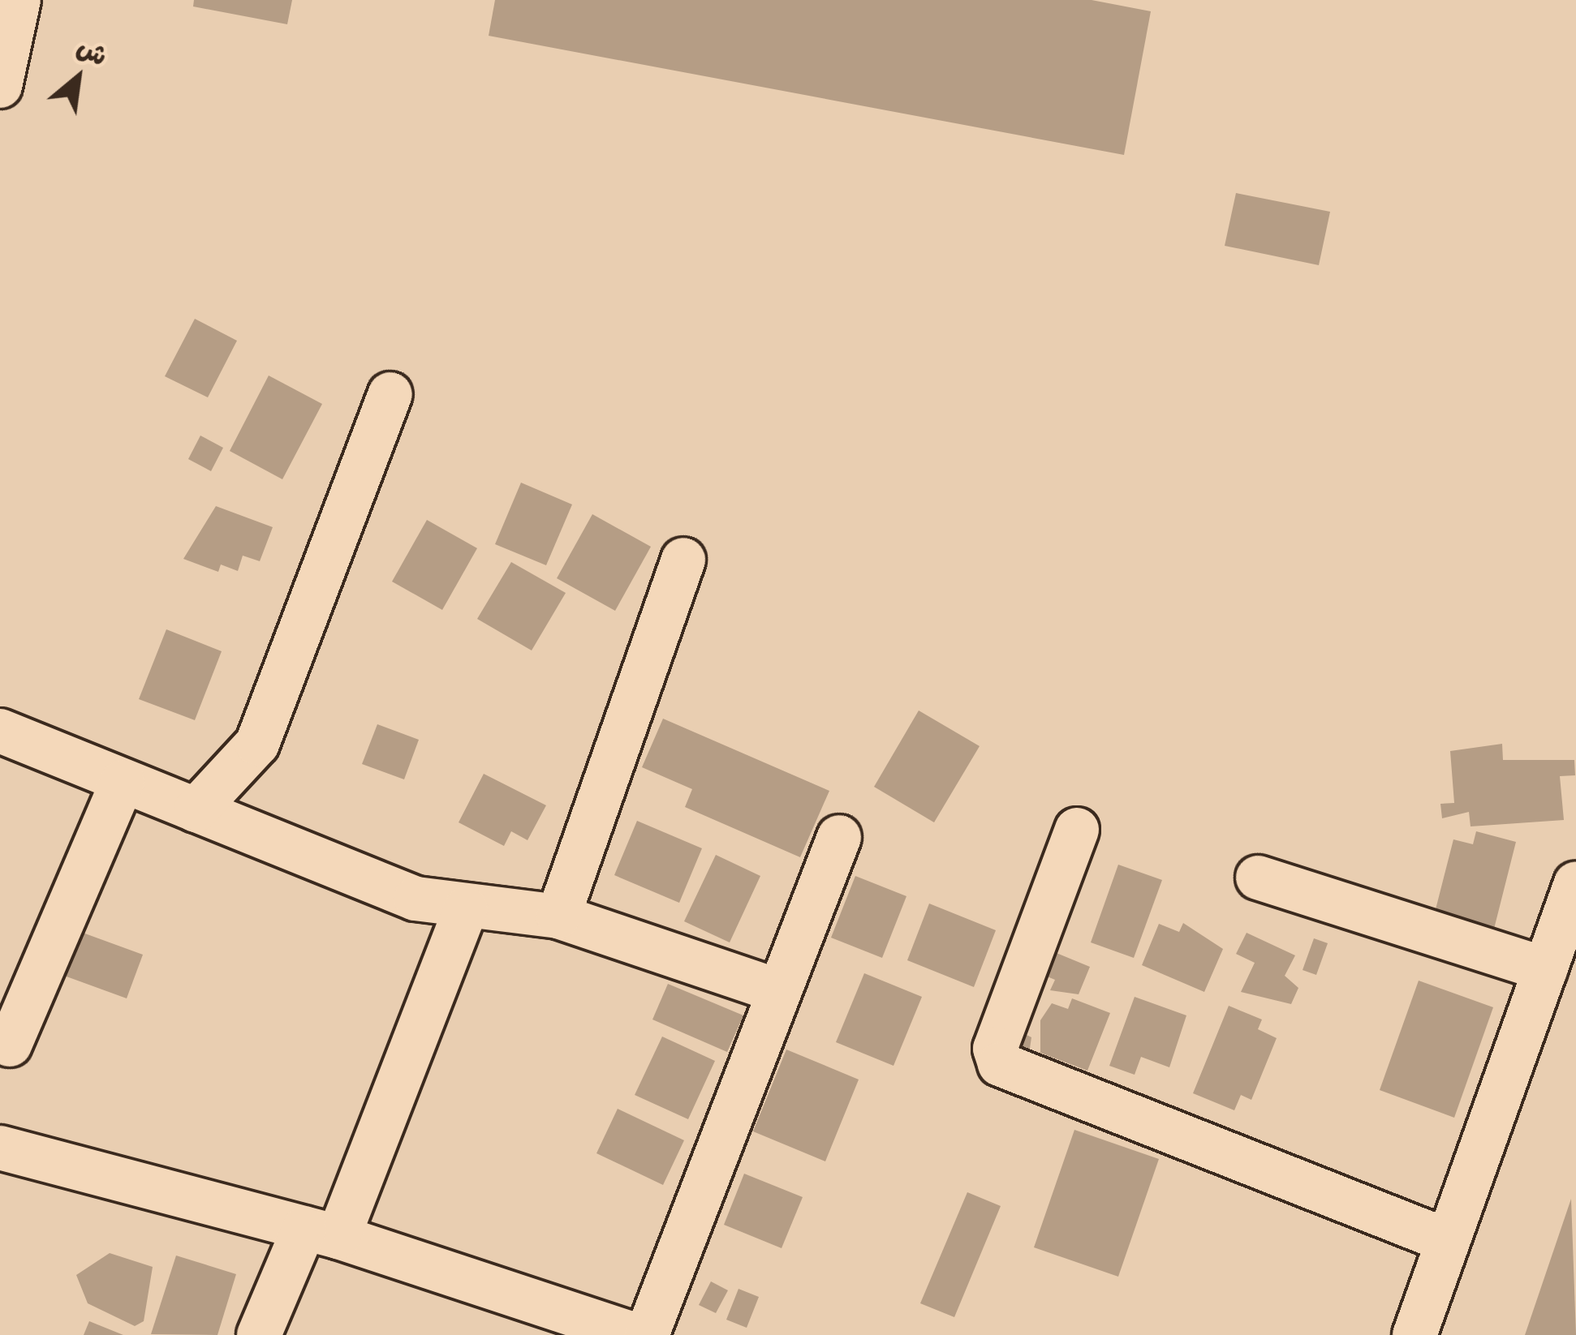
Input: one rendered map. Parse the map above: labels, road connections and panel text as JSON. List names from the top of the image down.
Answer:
{
  "north": "top right"
}
